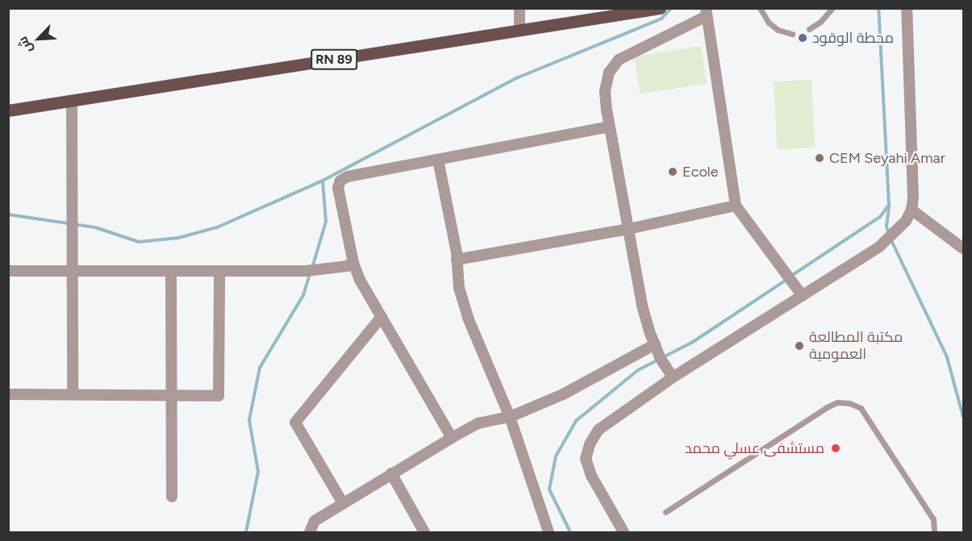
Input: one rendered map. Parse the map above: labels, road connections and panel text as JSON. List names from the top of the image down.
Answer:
{
  "streets": {
    "main road": ["RN 89"]
  },
  "places": [
    "محطة الوقود",
    "CEM Seyahi Amar",
    "Ecole",
    "مكتبة المطالعة العمومية",
    "مستشفى عسلي محمد"
  ],
  "north": "bottom left"
}
